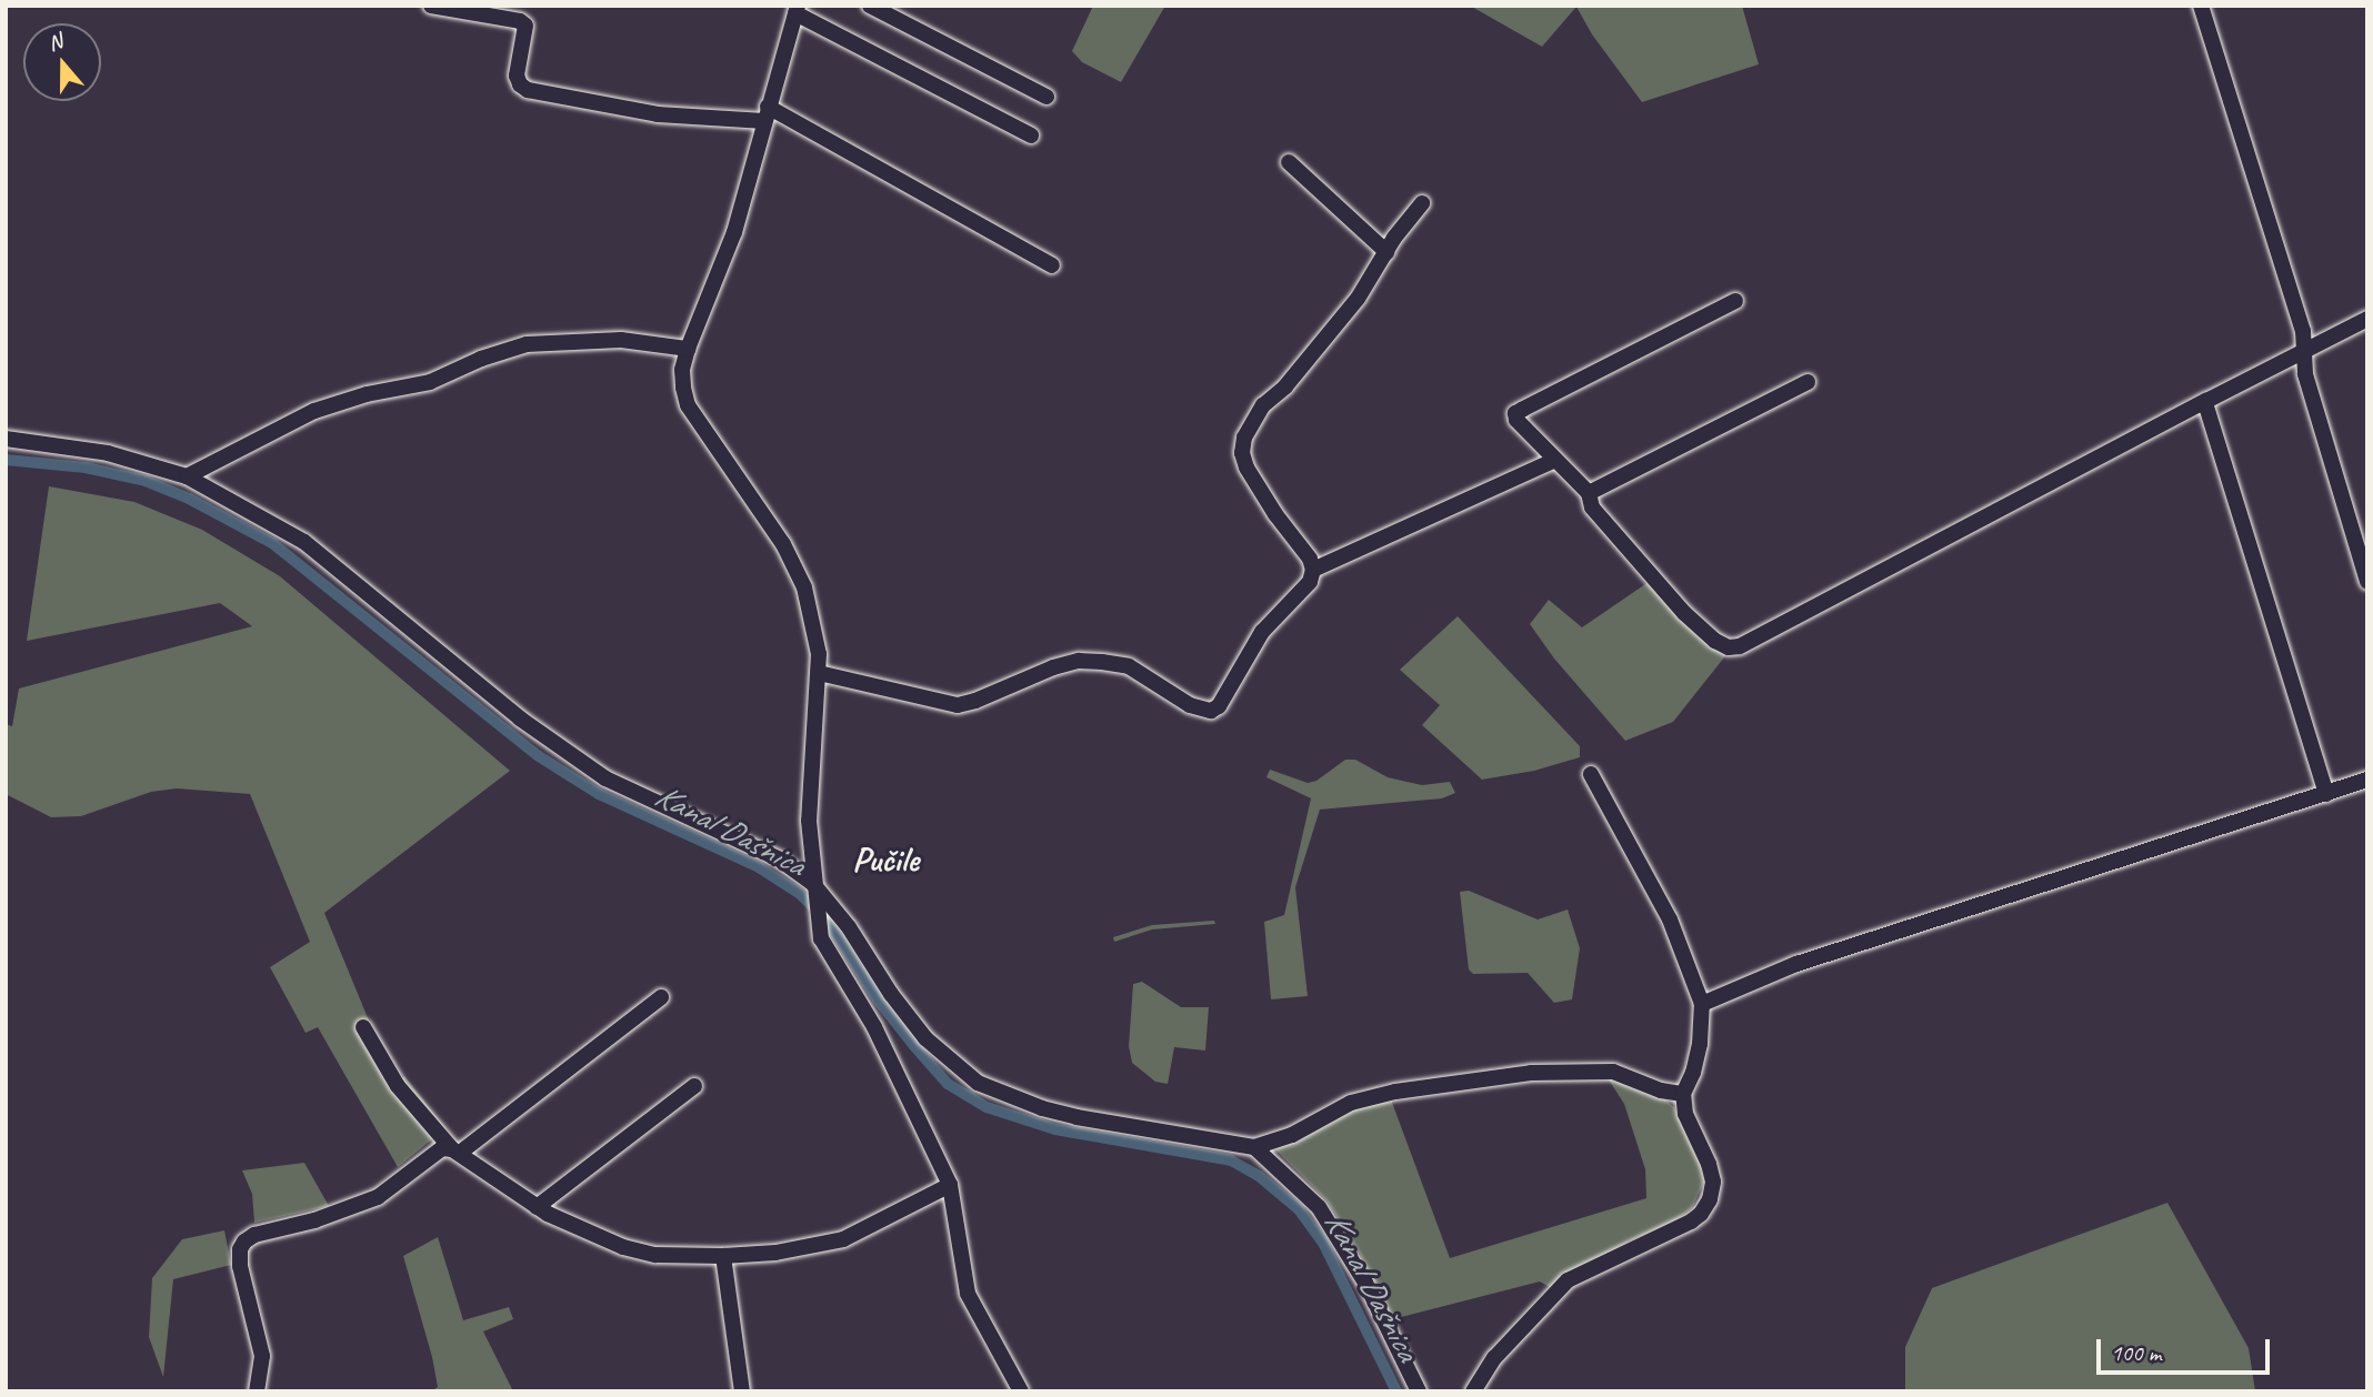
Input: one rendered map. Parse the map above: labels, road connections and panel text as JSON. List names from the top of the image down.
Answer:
{
  "districts": ["Pučile"],
  "water": ["Kanal Dašnica"],
  "scale_bar": "100 m",
  "north": "top"
}
